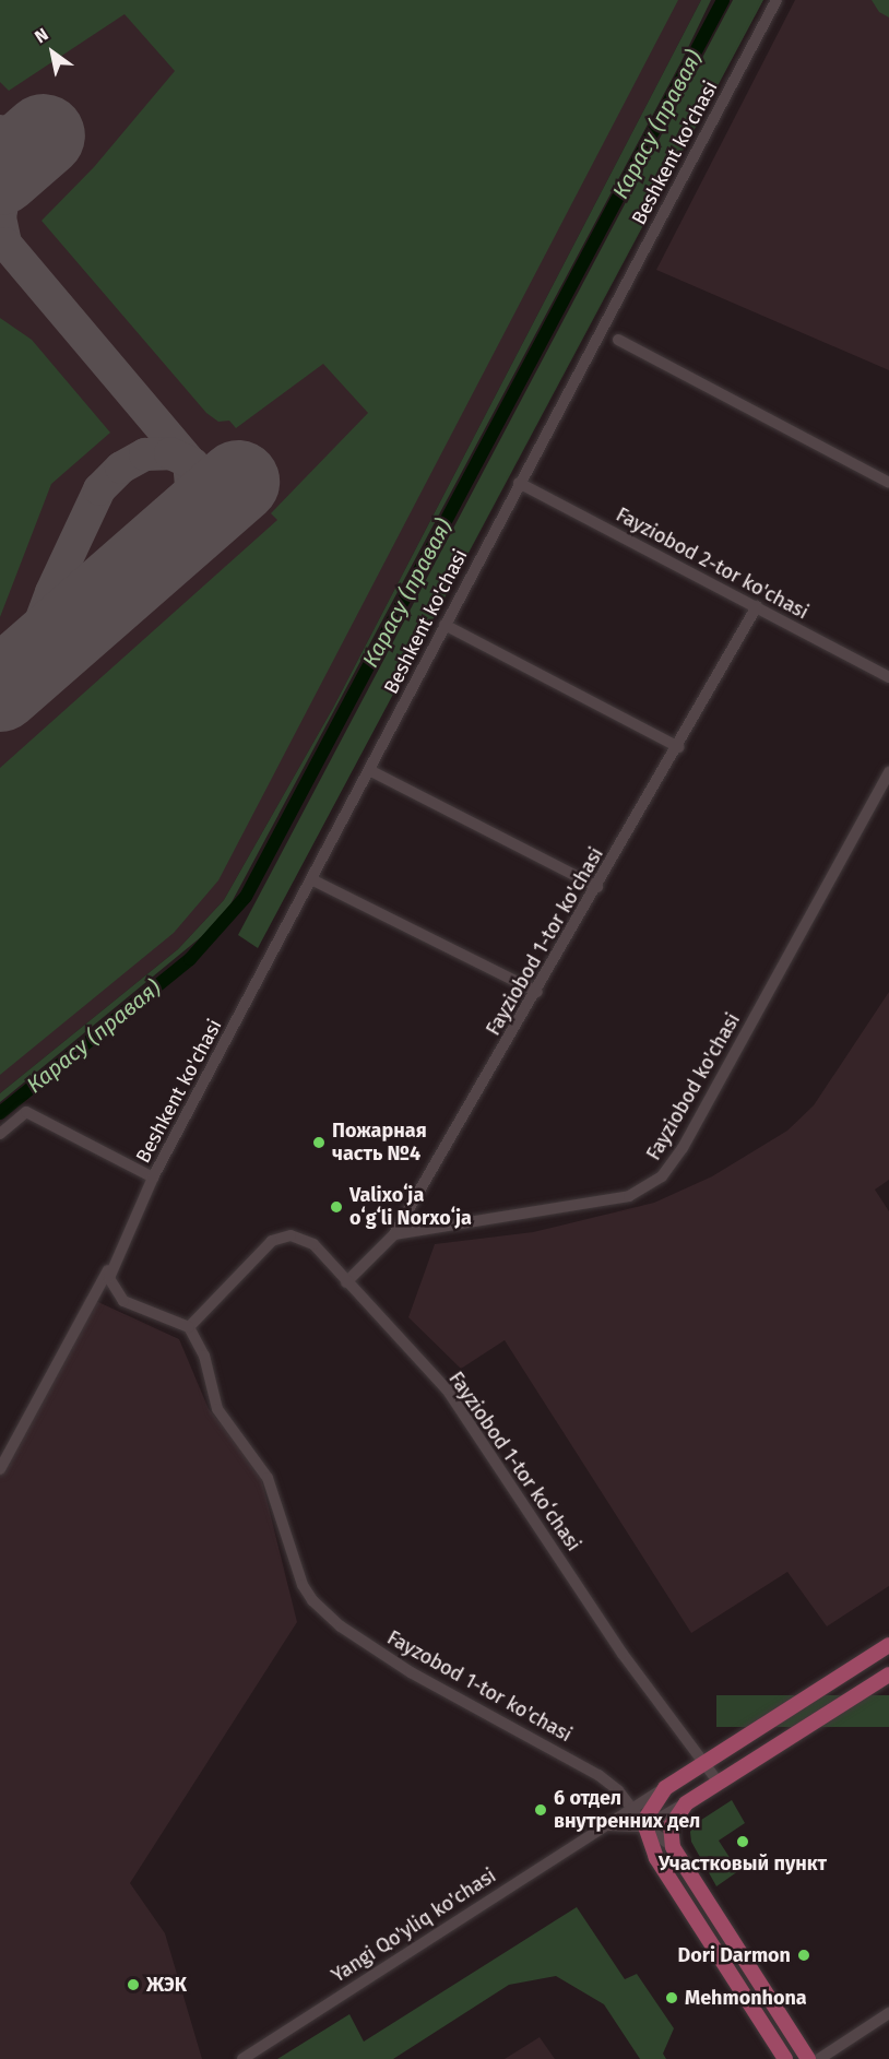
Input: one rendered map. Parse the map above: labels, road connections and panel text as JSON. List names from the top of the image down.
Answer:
{
  "streets": {
    "main road": ["Yangi Qo'yliq ko'chasi"],
    "street": [
      "Beshkent ko'chasi",
      "Fayziobod 2-tor ko'chasi",
      "Fayziobod 1-tor ko'chasi",
      "Fayziobod ko'chasi",
      "Fayziobod 1-tor koʻchasi",
      "Fayzobod 1-tor ko'chasi"
    ]
  },
  "crossings": [
    ["Beshkent ko'chasi", "Fayziobod 2-tor ko'chasi"],
    ["Fayziobod 2-tor ko'chasi", "Fayziobod 1-tor ko'chasi"],
    ["Fayziobod 1-tor ko'chasi", "Fayziobod ko'chasi"],
    ["Fayziobod 1-tor ko'chasi", "Fayziobod 1-tor koʻchasi"],
    ["Fayziobod 1-tor koʻchasi", "Fayzobod 1-tor ko'chasi"],
    ["Fayziobod 1-tor koʻchasi", "Yangi Qo'yliq ko'chasi"],
    ["Fayzobod 1-tor ko'chasi", "Yangi Qo'yliq ko'chasi"]
  ],
  "water": ["Карасу (правая)"],
  "places": [
    "Пожарная часть №4",
    "Valixoʻja oʻgʻli Norxoʻja",
    "6 отдел внутренних дел",
    "Участковый пункт",
    "Dori Darmon",
    "ЖЭК",
    "Mehmonhona"
  ],
  "north": "top left"
}
